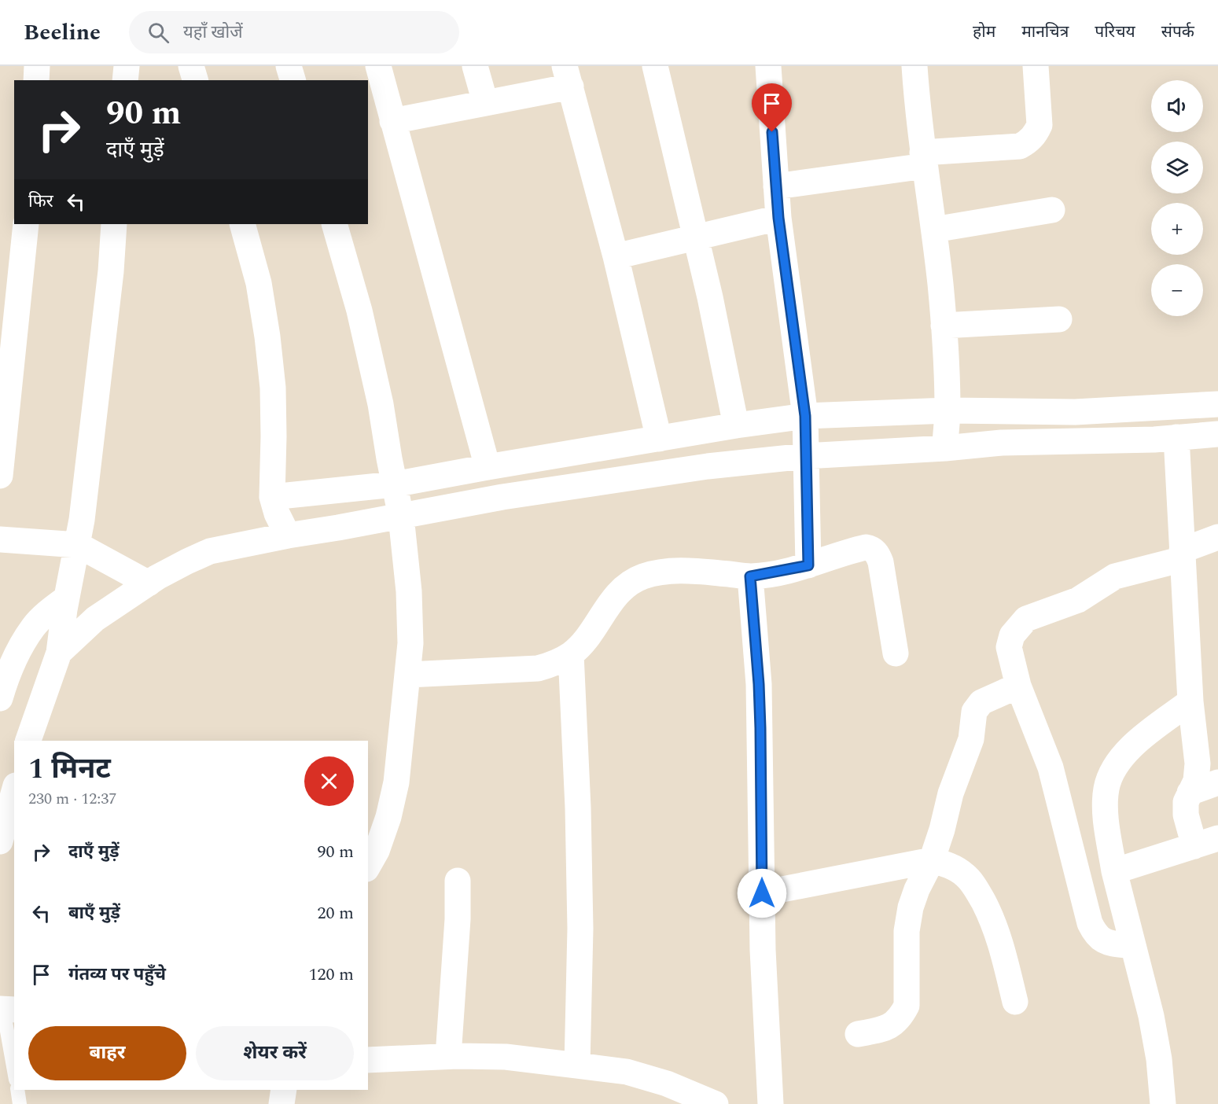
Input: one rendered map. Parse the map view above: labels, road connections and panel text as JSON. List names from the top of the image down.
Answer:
{
  "page": {
    "header": "Beeline",
    "search": "यहाँ खोजें",
    "nav": [
      "होम",
      "मानचित्र",
      "परिचय",
      "संपर्क"
    ],
    "map_buttons": ["+", "−"],
    "turn": ["90 m", "दाएँ मुड़ें"],
    "then": "फिर",
    "heading": ["1 मिनट", "230 m · 12:37"],
    "list": [
      {
        "name": "दाएँ मुड़ें",
        "value": "90 m"
      },
      {
        "name": "बाएँ मुड़ें",
        "value": "20 m"
      },
      {
        "name": "गंतव्य पर पहुँचे",
        "value": "120 m"
      }
    ],
    "buttons": ["बाहर", "शेयर करें"]
  }
}
